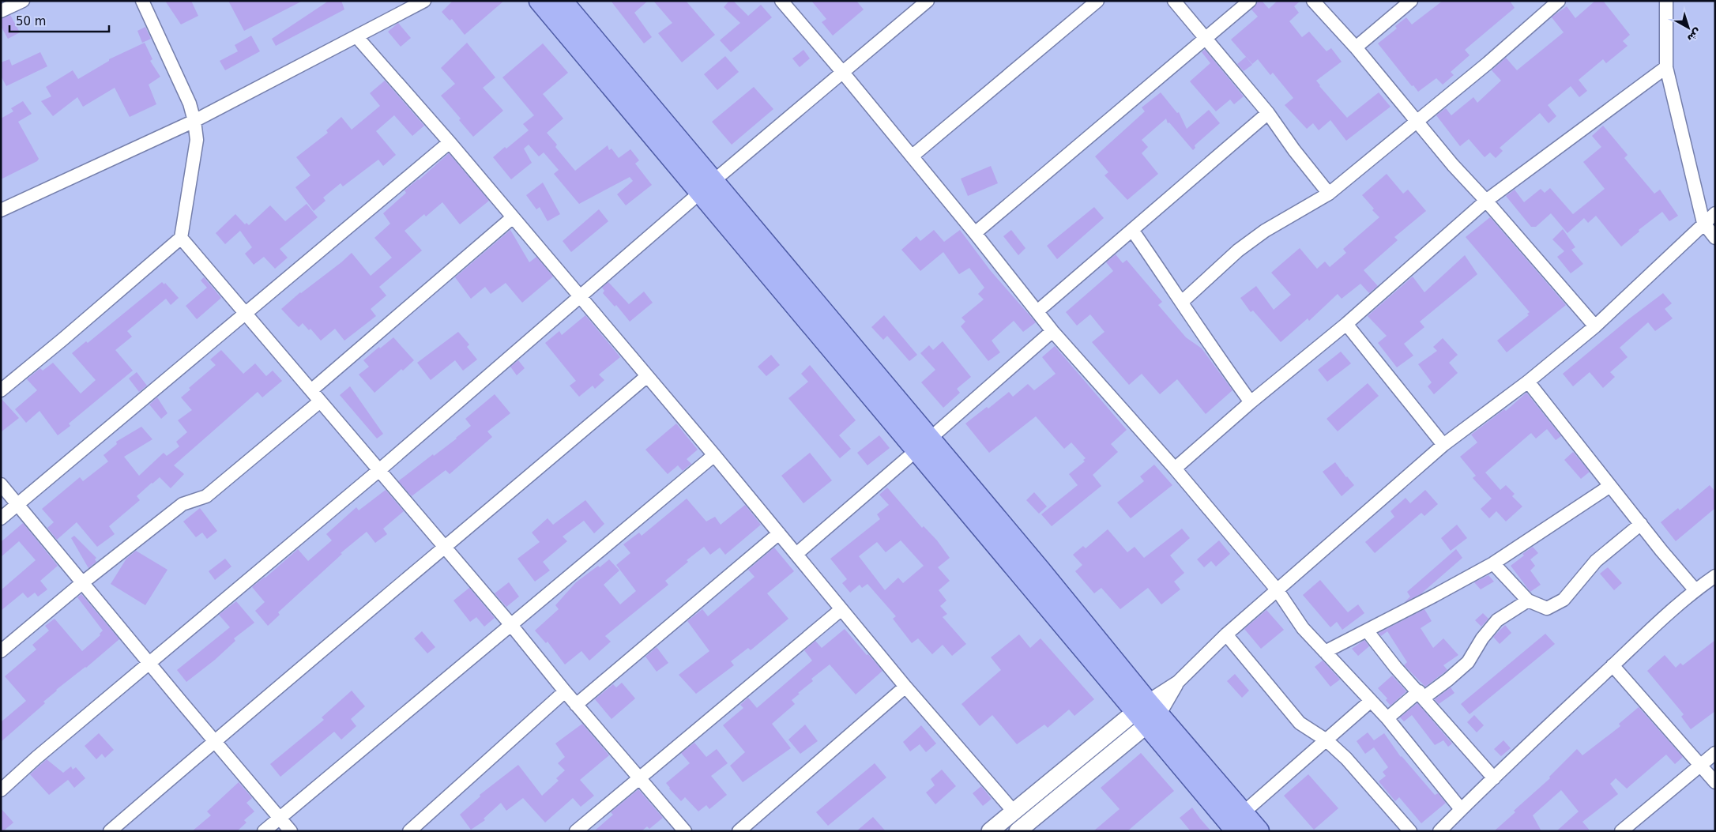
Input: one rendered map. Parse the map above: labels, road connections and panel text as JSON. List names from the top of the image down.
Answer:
{
  "scale_bar": "50 m",
  "north": "bottom right"
}
